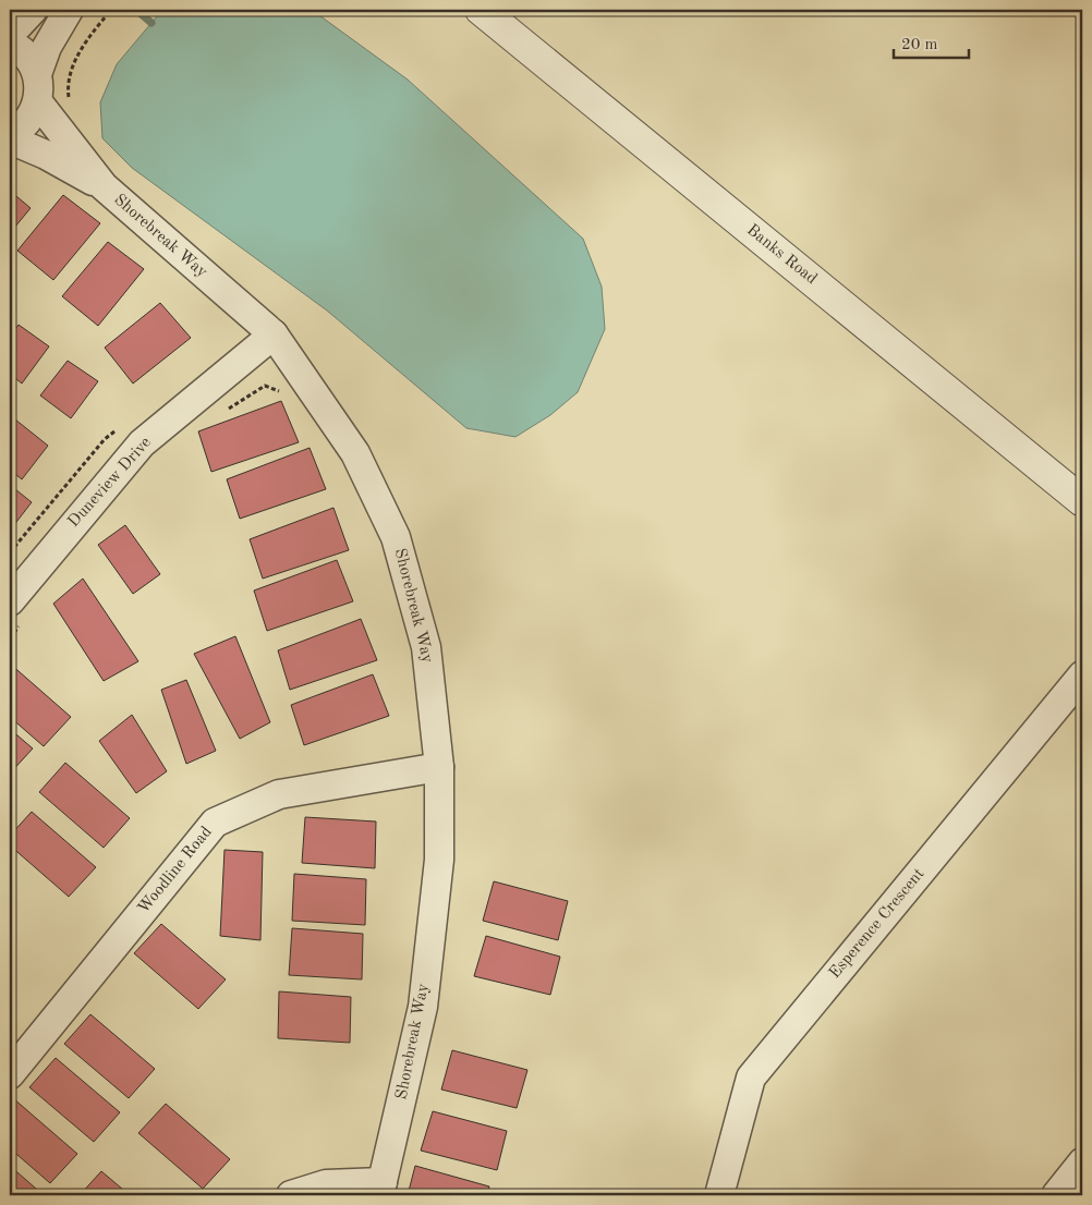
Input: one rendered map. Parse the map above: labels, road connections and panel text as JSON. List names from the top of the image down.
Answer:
{
  "streets": {
    "street": [
      "Shorebreak Way",
      "Banks Road",
      "Duneview Drive",
      "Woodline Road",
      "Esperence Crescent"
    ]
  },
  "crossings": [
    ["Shorebreak Way", "Duneview Drive"],
    ["Shorebreak Way", "Woodline Road"]
  ],
  "scale_bar": "20 m"
}
